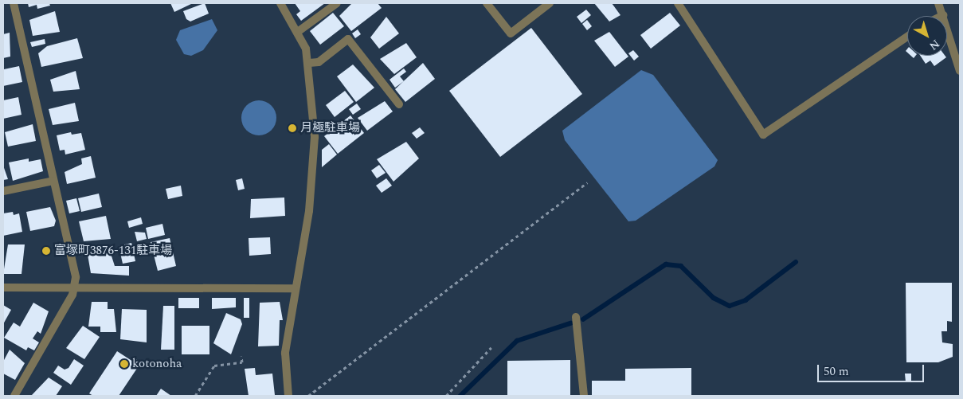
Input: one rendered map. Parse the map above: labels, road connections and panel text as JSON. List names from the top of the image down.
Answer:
{
  "places": ["月極駐車場", "富塚町3876-131駐車場", "kotonoha"],
  "scale_bar": "50 m",
  "north": "bottom right"
}
